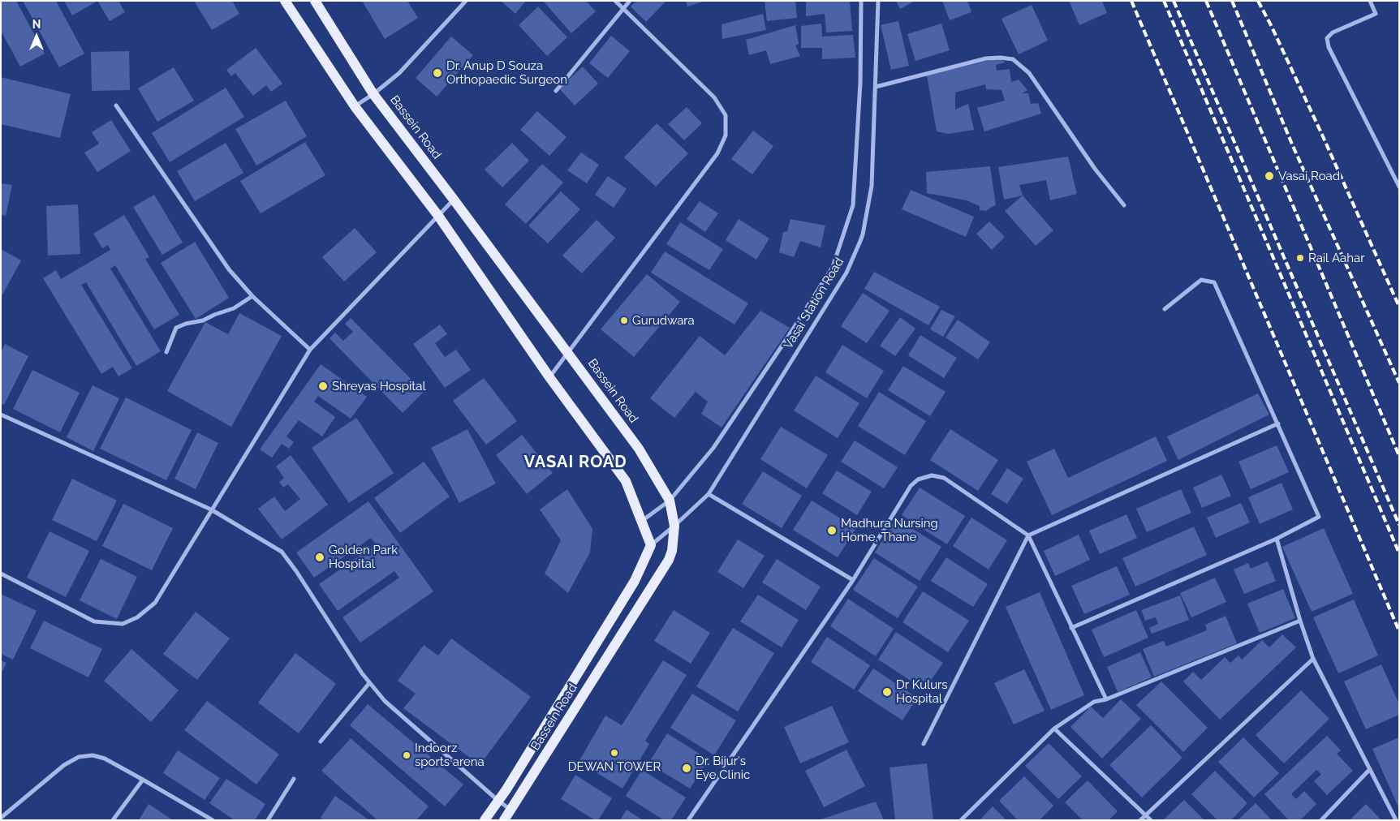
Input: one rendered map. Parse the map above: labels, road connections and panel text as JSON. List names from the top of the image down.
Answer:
{
  "streets": {
    "main road": ["Bassein Road"],
    "street": ["Vasai Station Road"]
  },
  "crossings": [
    ["Bassein Road", "Vasai Station Road"]
  ],
  "districts": ["VASAI ROAD"],
  "places": [
    "Dr. Anup D Souza Orthopaedic Surgeon",
    "Vasai Road",
    "Rail Aahar",
    "Gurudwara",
    "Shreyas Hospital",
    "Madhura Nursing Home, Thane",
    "Golden Park Hospital",
    "Dr Kulurs Hospital",
    "DEWAN TOWER",
    "Indoorz sports arena",
    "Dr. Bijur's Eye Clinic"
  ],
  "north": "top"
}
